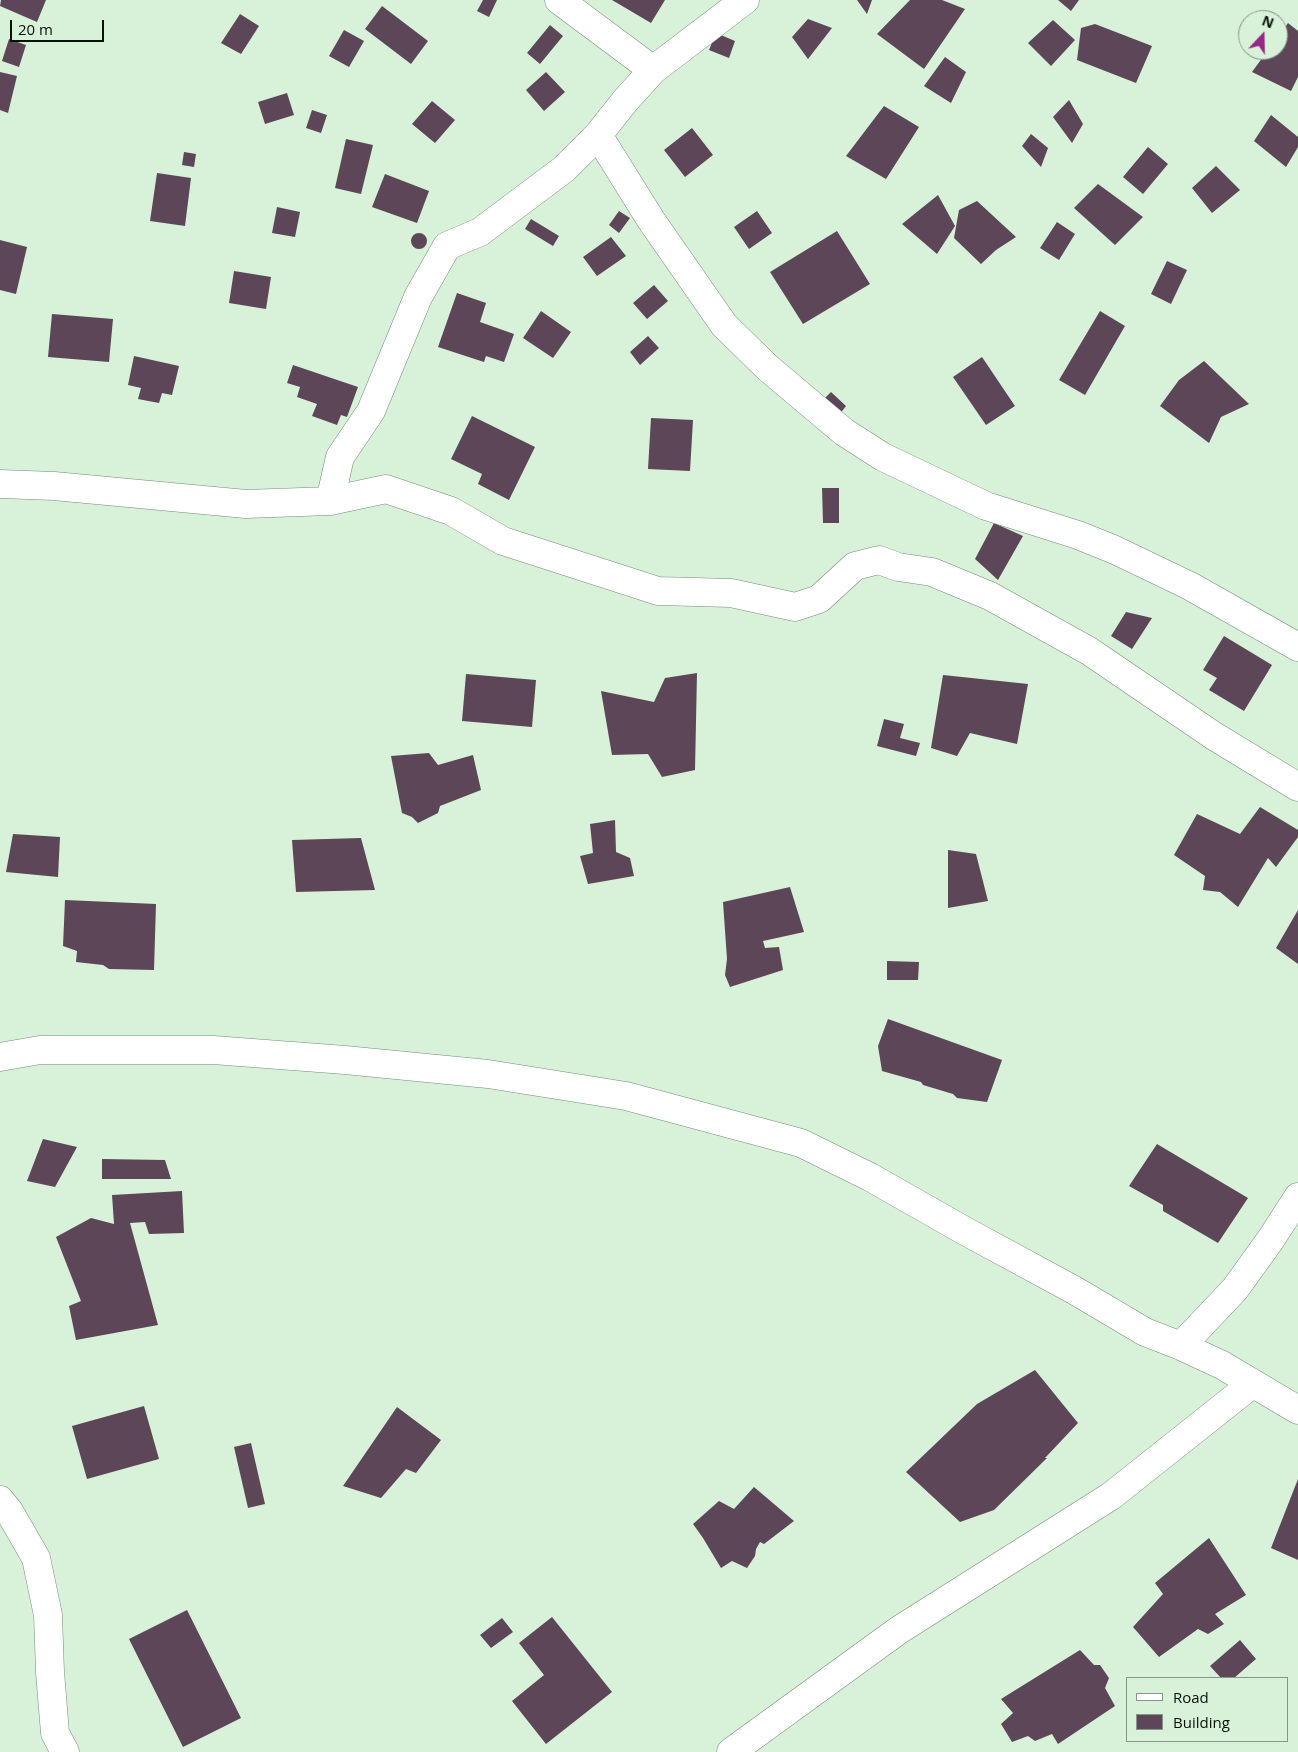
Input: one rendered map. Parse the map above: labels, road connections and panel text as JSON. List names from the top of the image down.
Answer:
{
  "legend": ["Road", "Building"],
  "scale_bar": "20 m",
  "north": "top"
}
